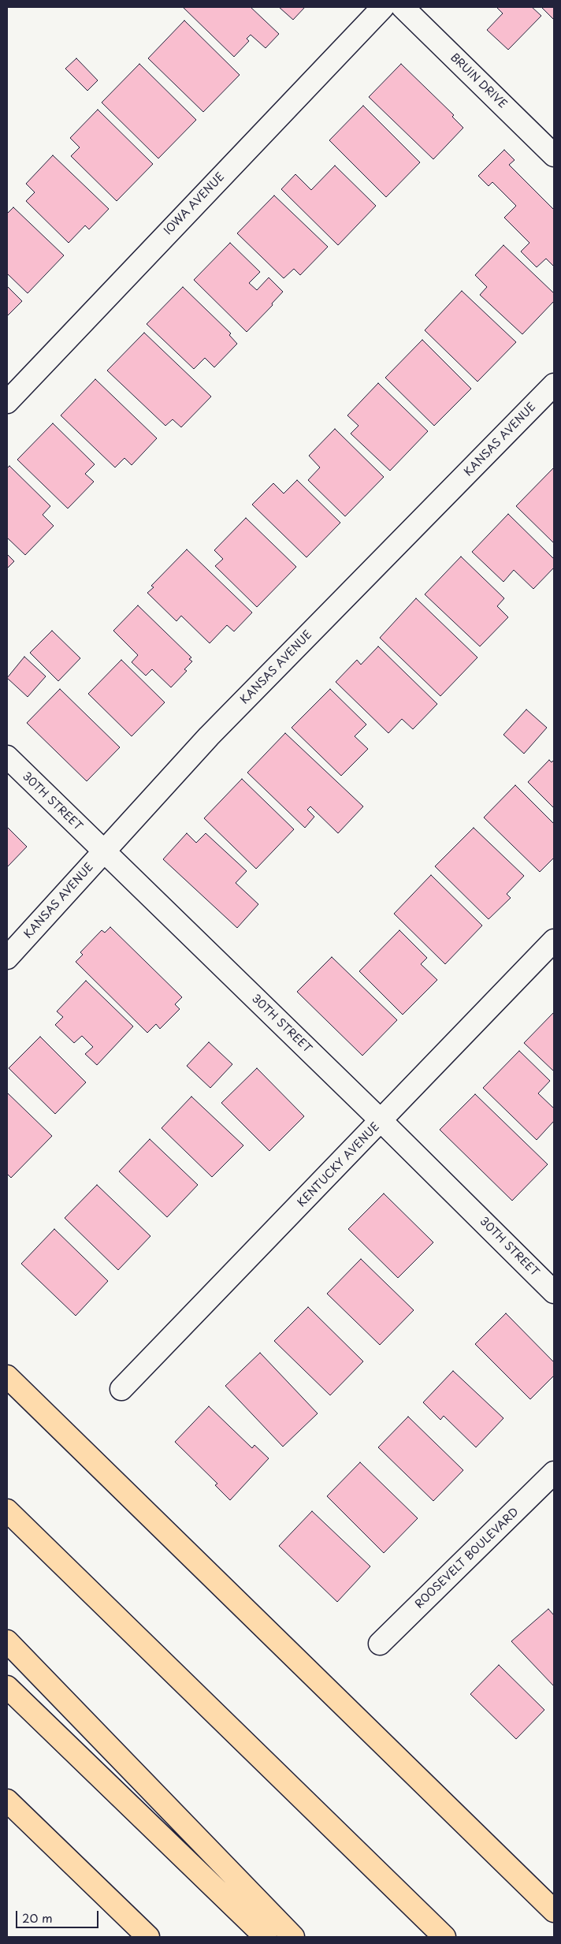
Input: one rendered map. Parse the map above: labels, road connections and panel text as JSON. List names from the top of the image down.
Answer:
{
  "streets": {
    "street": [
      "BRUIN DRIVE",
      "IOWA AVENUE",
      "KANSAS AVENUE",
      "30TH STREET",
      "KENTUCKY AVENUE",
      "ROOSEVELT BOULEVARD"
    ]
  },
  "crossings": [
    ["KANSAS AVENUE", "30TH STREET"],
    ["30TH STREET", "KENTUCKY AVENUE"]
  ],
  "scale_bar": "20 m"
}
